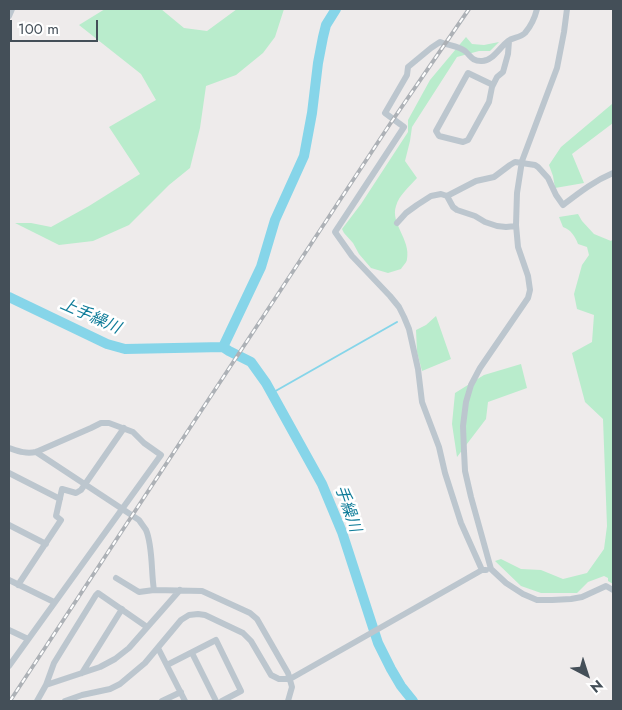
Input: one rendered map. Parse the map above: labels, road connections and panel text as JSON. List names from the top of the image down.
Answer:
{
  "water": ["上手繰川", "手繰川"],
  "scale_bar": "100 m",
  "north": "bottom right"
}
